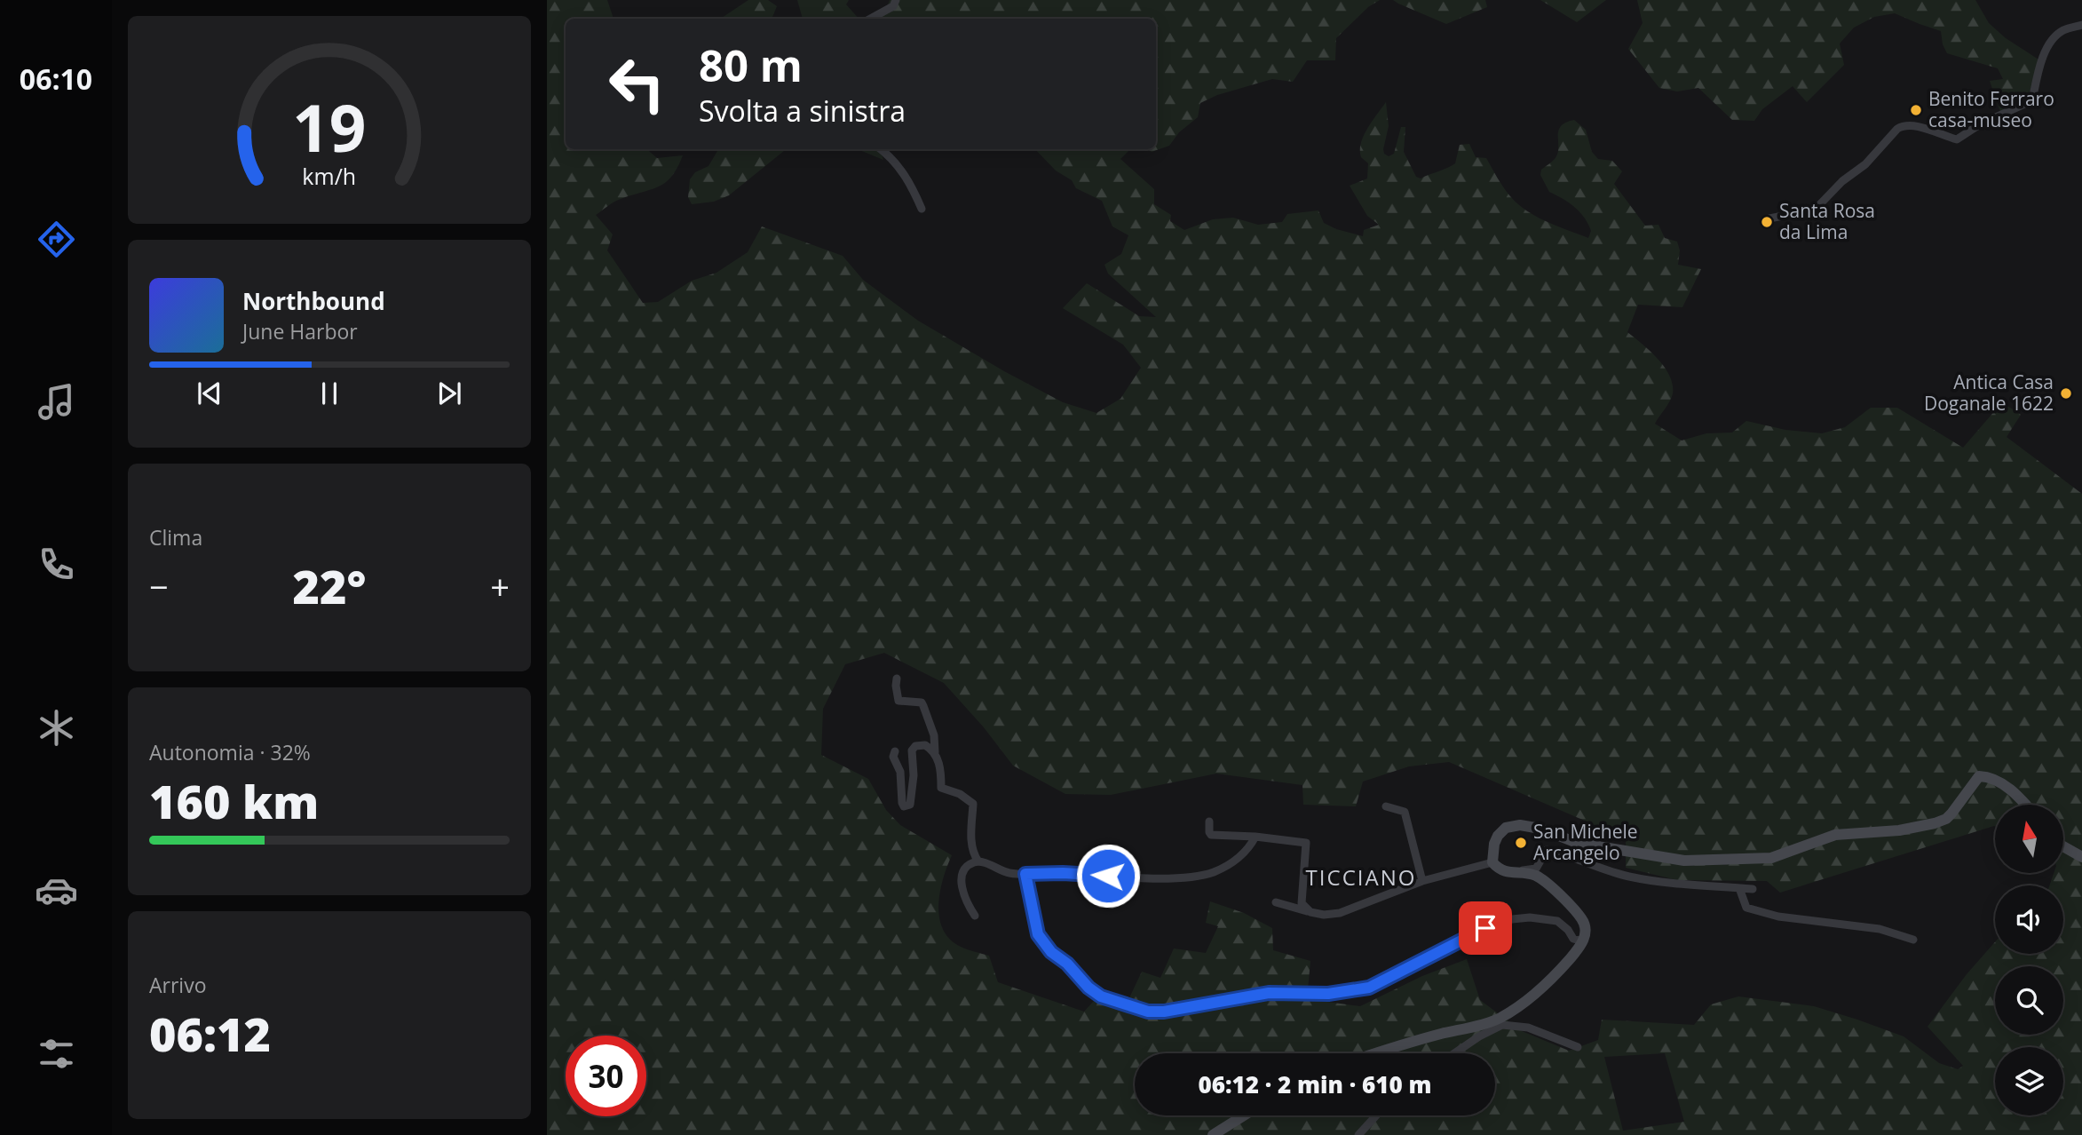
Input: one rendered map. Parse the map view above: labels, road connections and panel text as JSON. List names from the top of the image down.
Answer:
{
  "districts": ["TICCIANO"],
  "places": [
    "Benito Ferraro casa-museo",
    "Santa Rosa da Lima",
    "Antica Casa Doganale 1622",
    "San Michele Arcangelo"
  ],
  "north": "top",
  "page": {
    "tabs": "06:10",
    "turn": ["80 m", "Svolta a sinistra"],
    "song": ["Northbound", "June Harbor"],
    "tile": [
      "Clima",
      ["Autonomia · 32%", "160 km"],
      ["Arrivo", "06:12"]
    ],
    "heat": ["−", "22°", "+"],
    "limit": "30",
    "trip": "06:12 · 2 min · 610 m",
    "gauge": ["19", "km/h"]
  }
}
